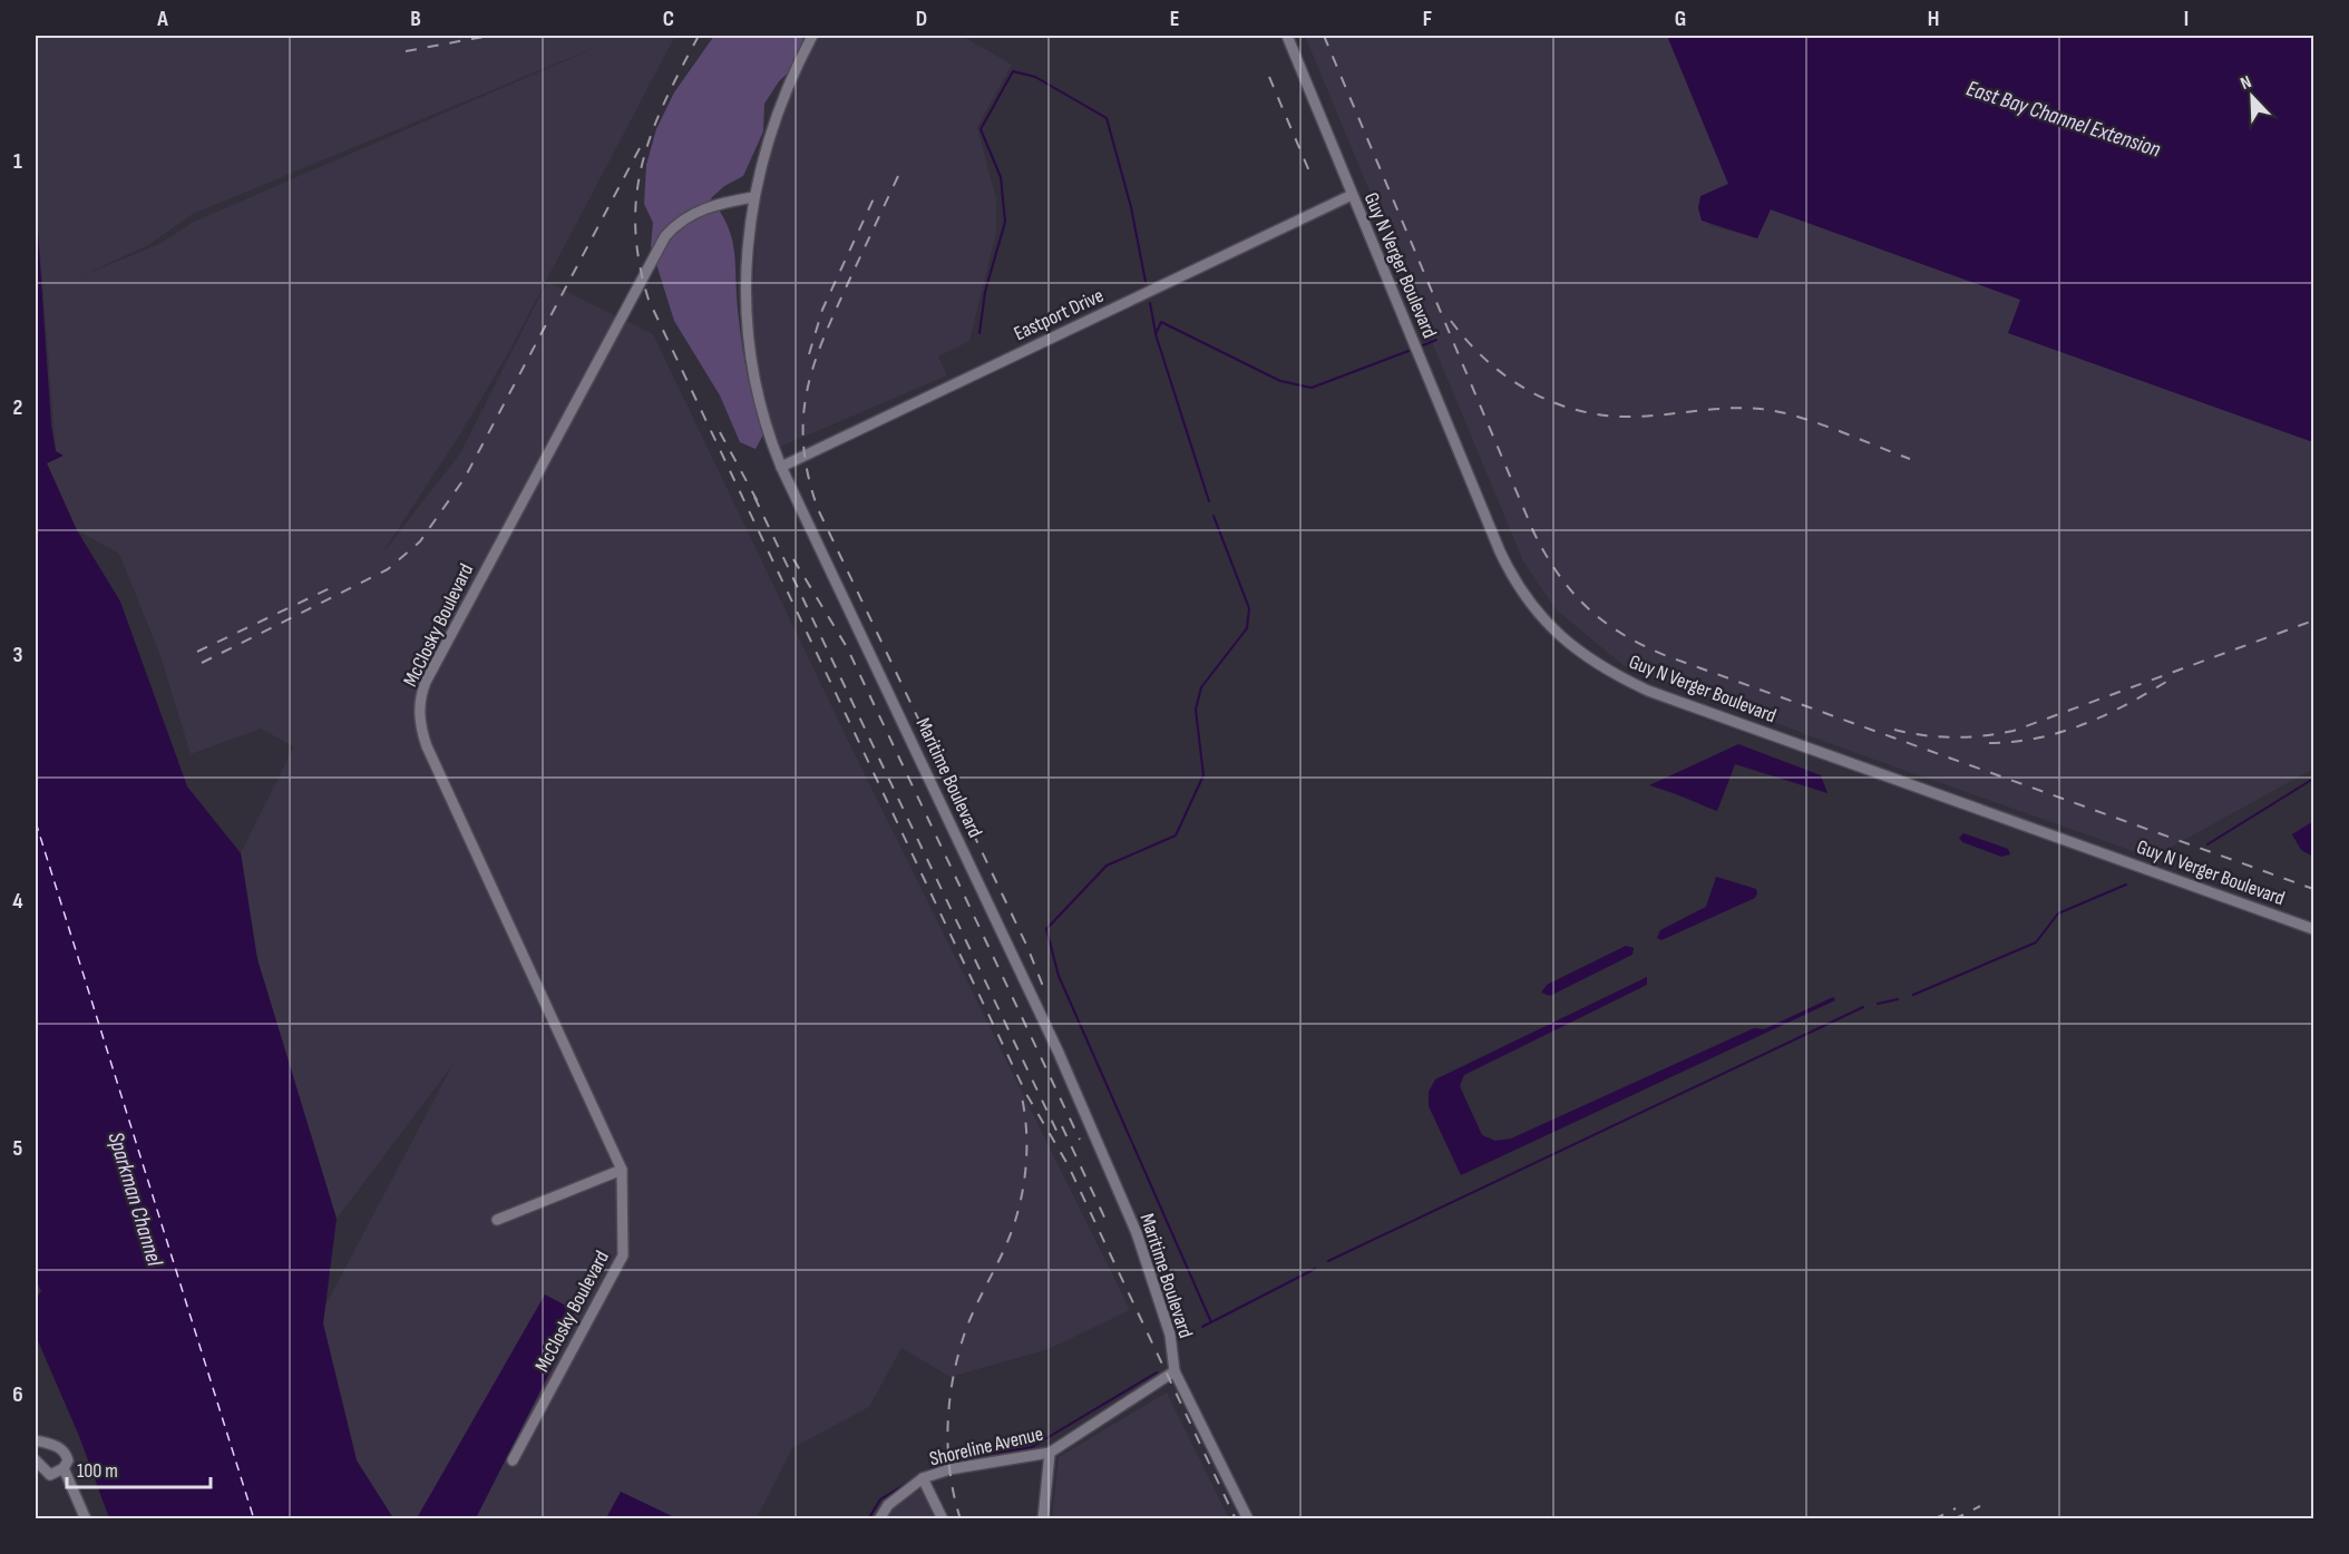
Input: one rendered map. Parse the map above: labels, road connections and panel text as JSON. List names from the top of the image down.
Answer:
{
  "streets": {
    "street": [
      "Guy N Verger Boulevard",
      "Eastport Drive",
      "McClosky Boulevard",
      "Maritime Boulevard",
      "Shoreline Avenue"
    ]
  },
  "crossings": [
    ["Guy N Verger Boulevard", "Eastport Drive"],
    ["Eastport Drive", "Maritime Boulevard"],
    ["McClosky Boulevard", "Maritime Boulevard"],
    ["Maritime Boulevard", "Shoreline Avenue"]
  ],
  "water": ["East Bay Channel Extension", "Sparkman Channel"],
  "scale_bar": "100 m",
  "north": "top left",
  "grid": {
    "columns": [
      "A",
      "B",
      "C",
      "D",
      "E",
      "F",
      "G",
      "H",
      "I"
    ],
    "rows": [
      "1",
      "2",
      "3",
      "4",
      "5",
      "6"
    ]
  }
}
